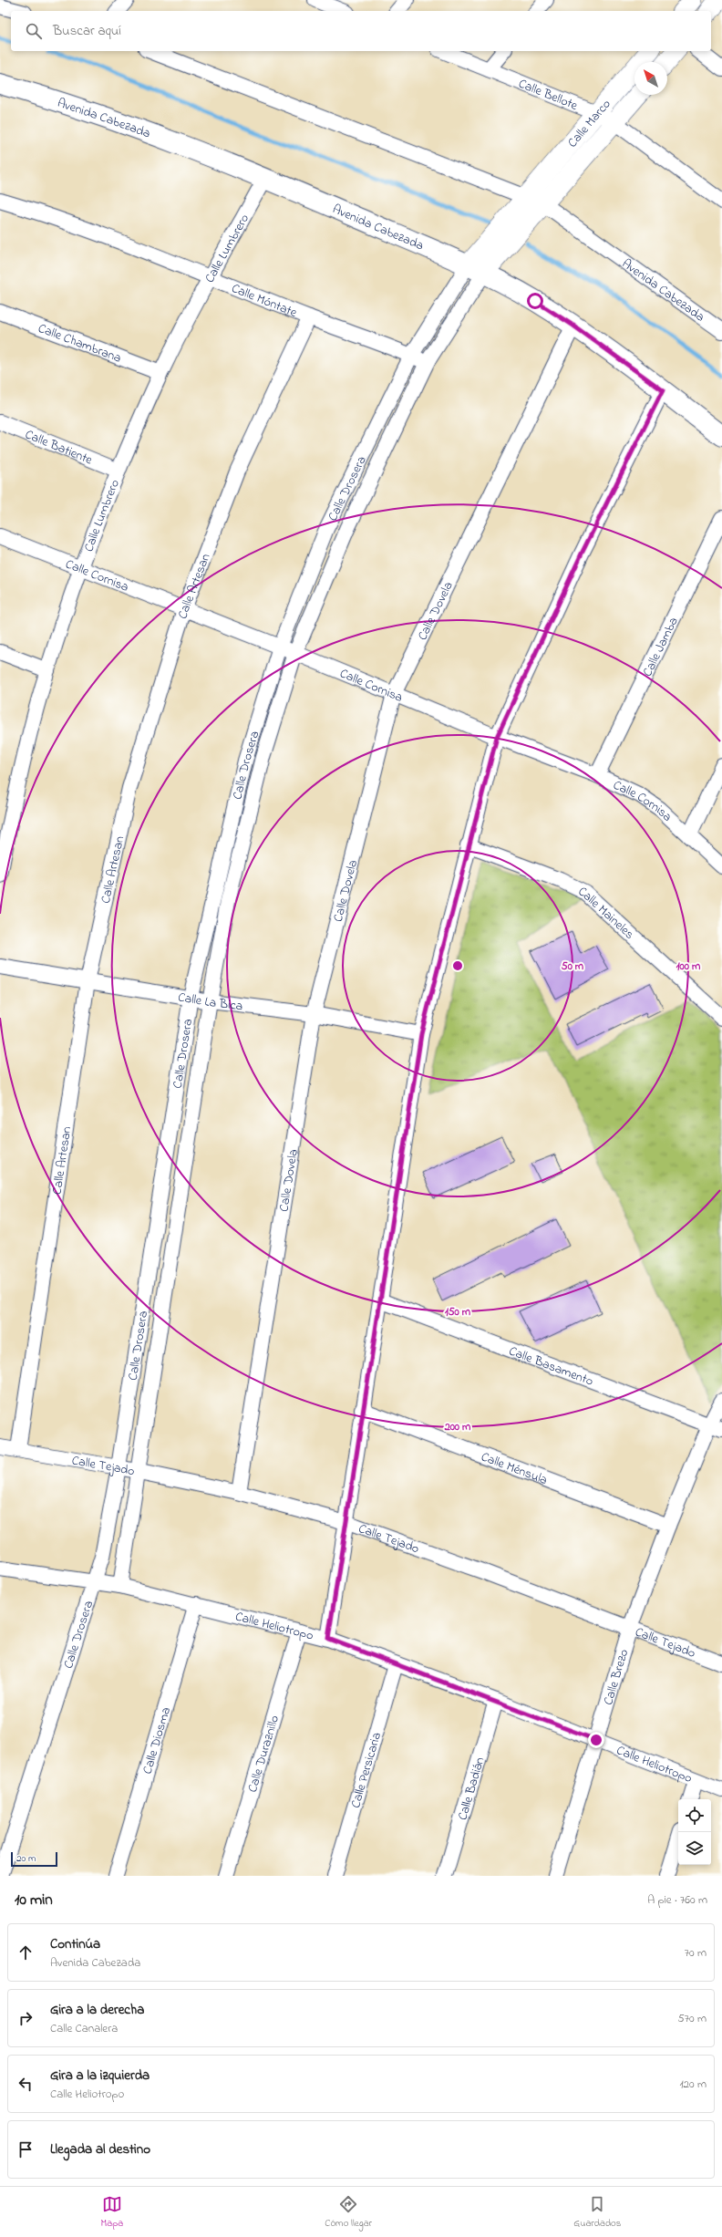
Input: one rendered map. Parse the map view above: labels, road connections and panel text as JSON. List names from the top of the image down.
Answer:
{
  "streets": {
    "main road": ["Avenida Cabezada"],
    "street": [
      "Calle Bellote",
      "Calle Marco",
      "Calle Lumbrero",
      "Calle Móntate",
      "Calle Chambrana",
      "Calle Batiente",
      "Calle Drosera",
      "Calle Cornisa",
      "Calle Artesan",
      "Calle Dovela",
      "Calle Jamba",
      "Calle Maineles",
      "Calle La Bica",
      "Calle Basamento",
      "Calle Tejado",
      "Calle Ménsula",
      "Calle Heliotropo",
      "Calle Brezo",
      "Calle Diosma",
      "Calle Duraznillo",
      "Calle Persicaria",
      "Calle Badián"
    ]
  },
  "crossings": [
    ["Calle Bellote", "Calle Marco"],
    ["Avenida Cabezada", "Calle Marco"],
    ["Avenida Cabezada", "Calle Lumbrero"],
    ["Avenida Cabezada", "Calle Drosera"],
    ["Avenida Cabezada", "Calle Dovela"],
    ["Calle Marco", "Calle Drosera"],
    ["Calle Lumbrero", "Calle Móntate"],
    ["Calle Lumbrero", "Calle Chambrana"],
    ["Calle Lumbrero", "Calle Batiente"],
    ["Calle Lumbrero", "Calle Cornisa"],
    ["Calle Móntate", "Calle Drosera"],
    ["Calle Móntate", "Calle Artesan"],
    ["Calle Drosera", "Calle Cornisa"],
    ["Calle Drosera", "Calle La Bica"],
    ["Calle Drosera", "Calle Tejado"],
    ["Calle Drosera", "Calle Heliotropo"],
    ["Calle Cornisa", "Calle Artesan"],
    ["Calle Cornisa", "Calle Dovela"],
    ["Calle Cornisa", "Calle Jamba"],
    ["Calle Artesan", "Calle La Bica"],
    ["Calle Artesan", "Calle Tejado"],
    ["Calle Dovela", "Calle La Bica"],
    ["Calle Dovela", "Calle Tejado"],
    ["Calle Basamento", "Calle Brezo"],
    ["Calle Tejado", "Calle Brezo"],
    ["Calle Ménsula", "Calle Brezo"],
    ["Calle Heliotropo", "Calle Brezo"],
    ["Calle Heliotropo", "Calle Diosma"],
    ["Calle Heliotropo", "Calle Duraznillo"],
    ["Calle Heliotropo", "Calle Persicaria"],
    ["Calle Heliotropo", "Calle Badián"]
  ],
  "scale_bar": "20 m",
  "north": "top left",
  "page": {
    "search": "Buscar aquí",
    "scale": "20 m",
    "heading": ["10 min", "A pie · 760 m"],
    "list": [
      ["Continúa", "Avenida Cabezada", "70 m"],
      ["Gira a la derecha", "Calle Canalera", "570 m"],
      ["Gira a la izquierda", "Calle Heliotropo", "120 m"],
      "Llegada al destino"
    ],
    "nav": ["Mapa", "Cómo llegar", "Guardados"]
  },
  "rings": [
    "50 m",
    "100 m",
    "150 m",
    "200 m"
  ]
}
